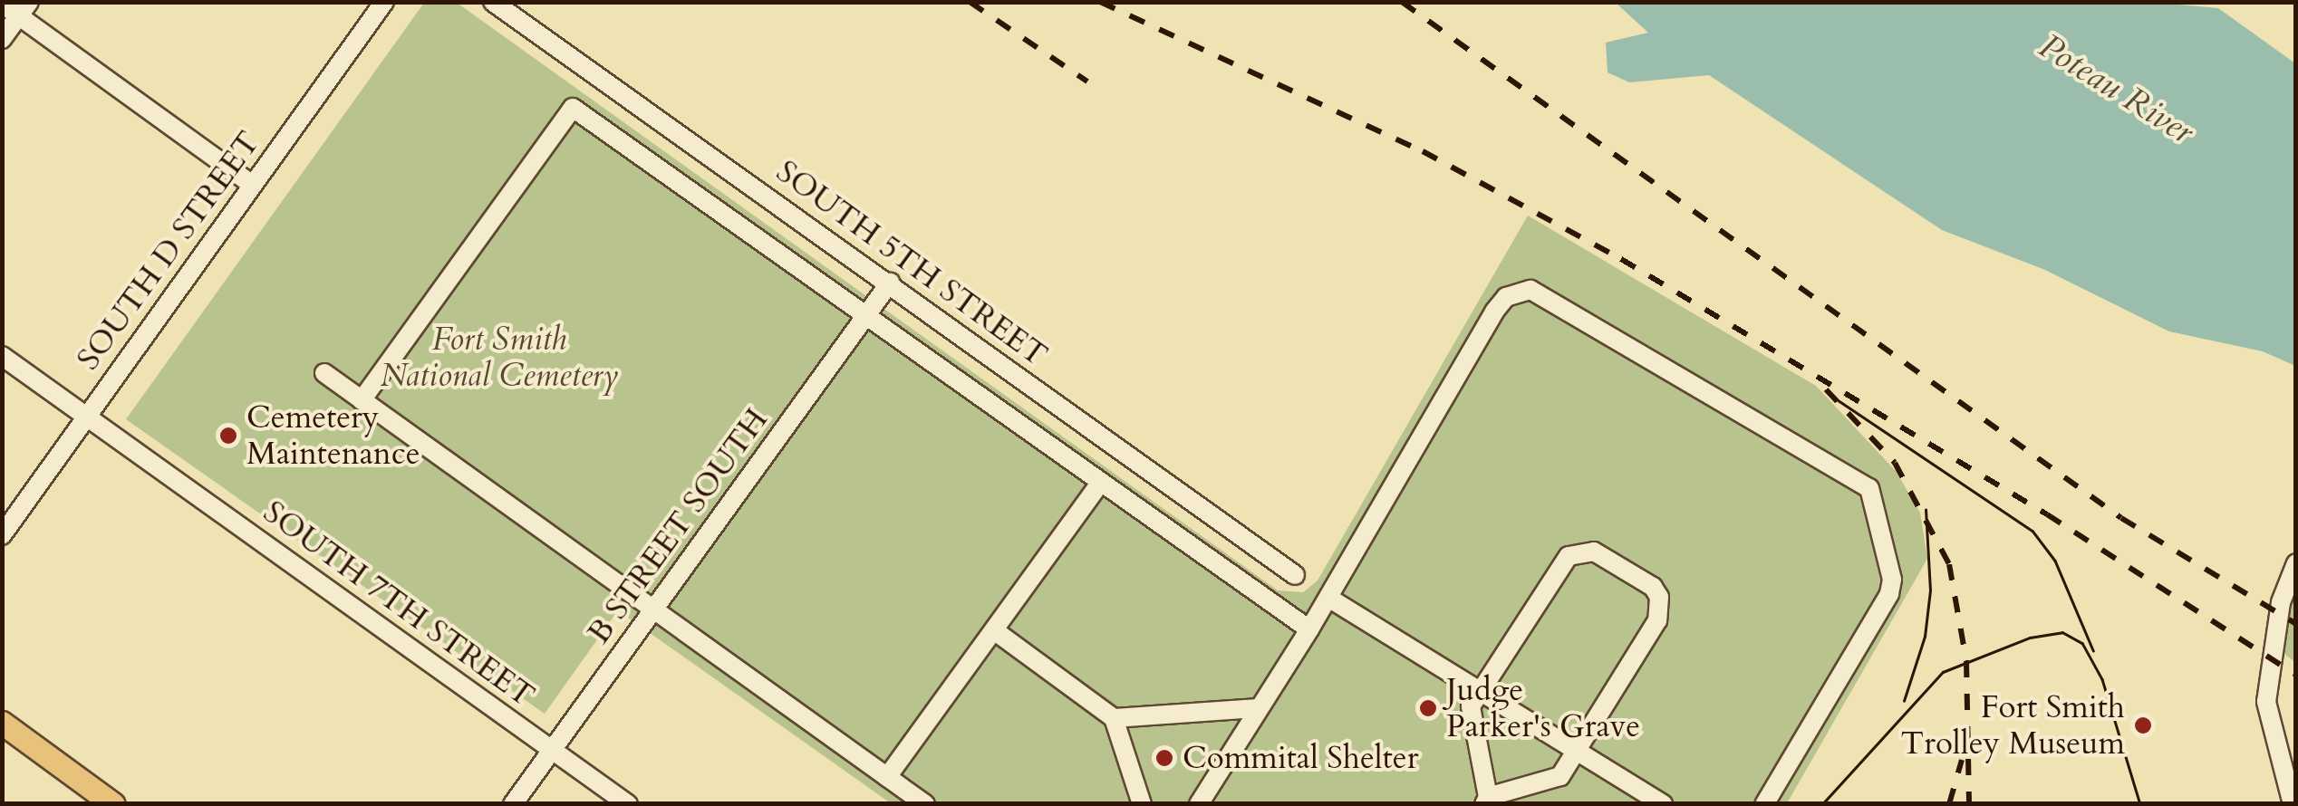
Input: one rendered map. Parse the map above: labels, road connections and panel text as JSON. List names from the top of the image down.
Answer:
{
  "streets": {
    "street": [
      "SOUTH D STREET",
      "SOUTH 5TH STREET",
      "B STREET SOUTH",
      "SOUTH 7TH STREET"
    ]
  },
  "crossings": [
    ["SOUTH D STREET", "SOUTH 7TH STREET"],
    ["SOUTH 5TH STREET", "B STREET SOUTH"],
    ["B STREET SOUTH", "SOUTH 7TH STREET"]
  ],
  "water": ["Poteau River"],
  "parks": ["Fort Smith National Cemetery"],
  "places": [
    "Cemetery Maintenance",
    "Judge Parker's Grave",
    "Fort Smith Trolley Museum",
    "Commital Shelter"
  ]
}
